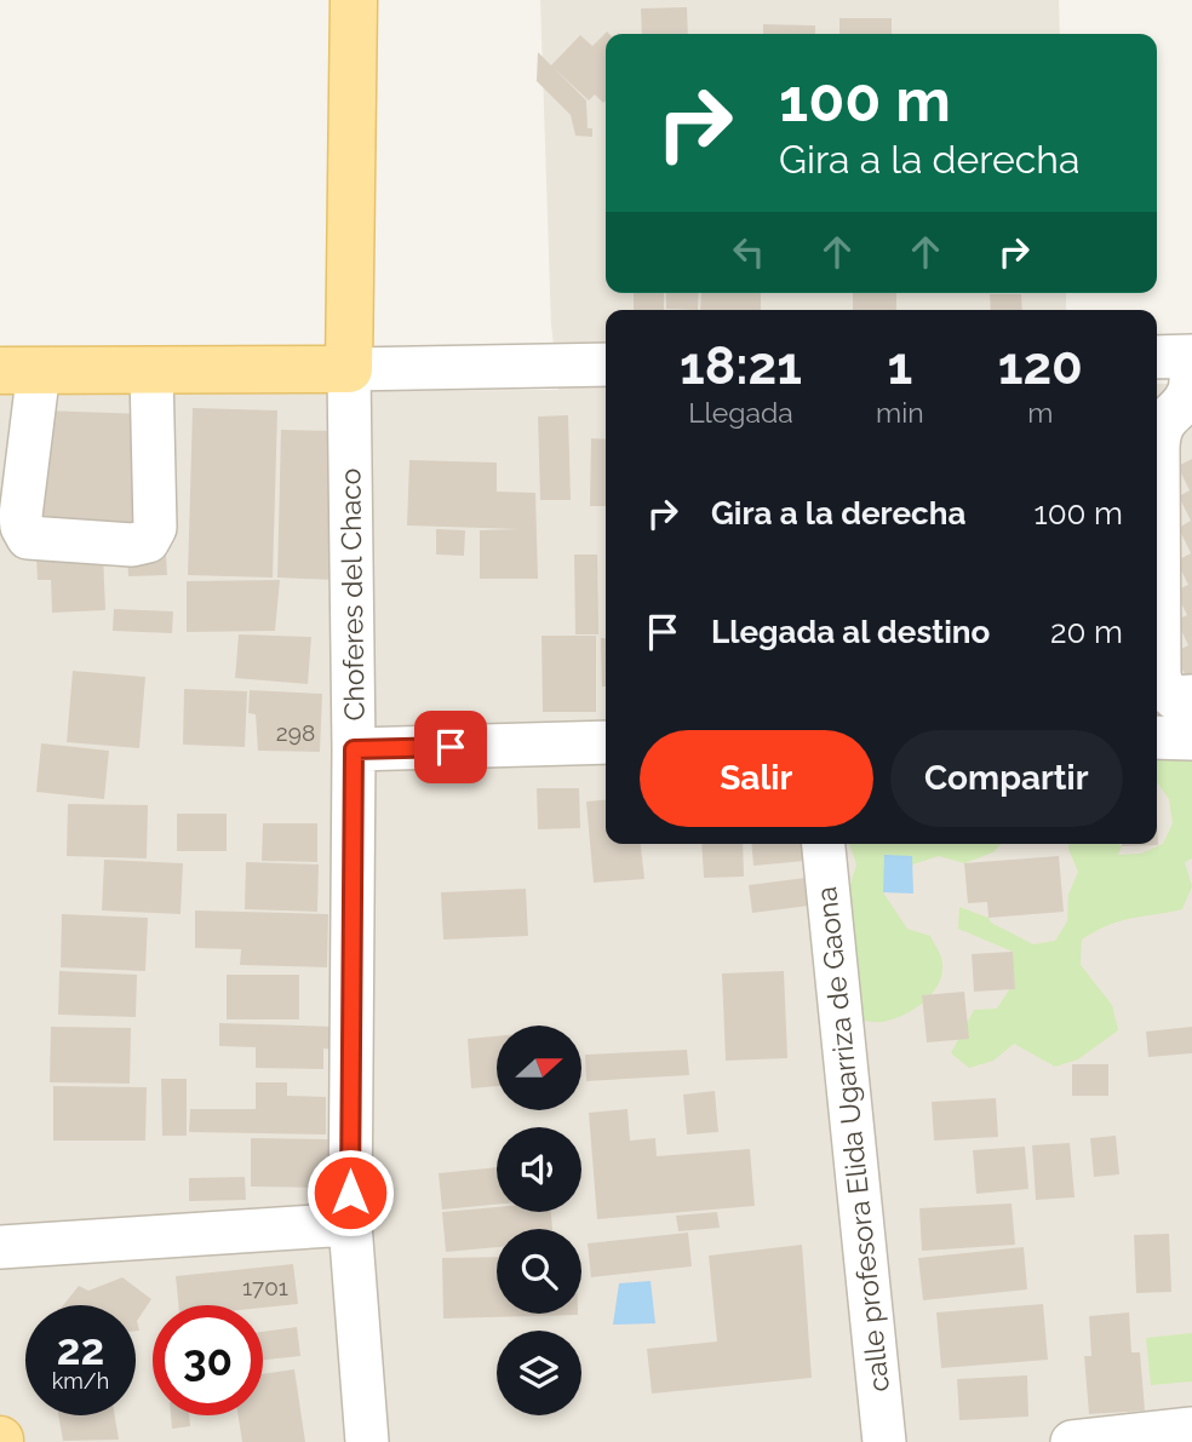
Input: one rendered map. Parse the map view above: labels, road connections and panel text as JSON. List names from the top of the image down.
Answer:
{
  "streets": {
    "main road": ["Choferes del Chaco"],
    "street": ["calle profesora Elida Ugarriza de Gaona"]
  },
  "house_numbers": ["298", "1701"],
  "north": "right",
  "page": {
    "turn": ["100 m", "Gira a la derecha"],
    "eta": [
      "18:21",
      "Llegada",
      "1",
      "min",
      "120",
      "m"
    ],
    "list": [
      {
        "name": "Gira a la derecha",
        "value": "100 m"
      },
      {
        "name": "Llegada al destino",
        "value": "20 m"
      }
    ],
    "buttons": ["Salir", "Compartir"],
    "speed": "22 km/h",
    "limit": "30"
  }
}
